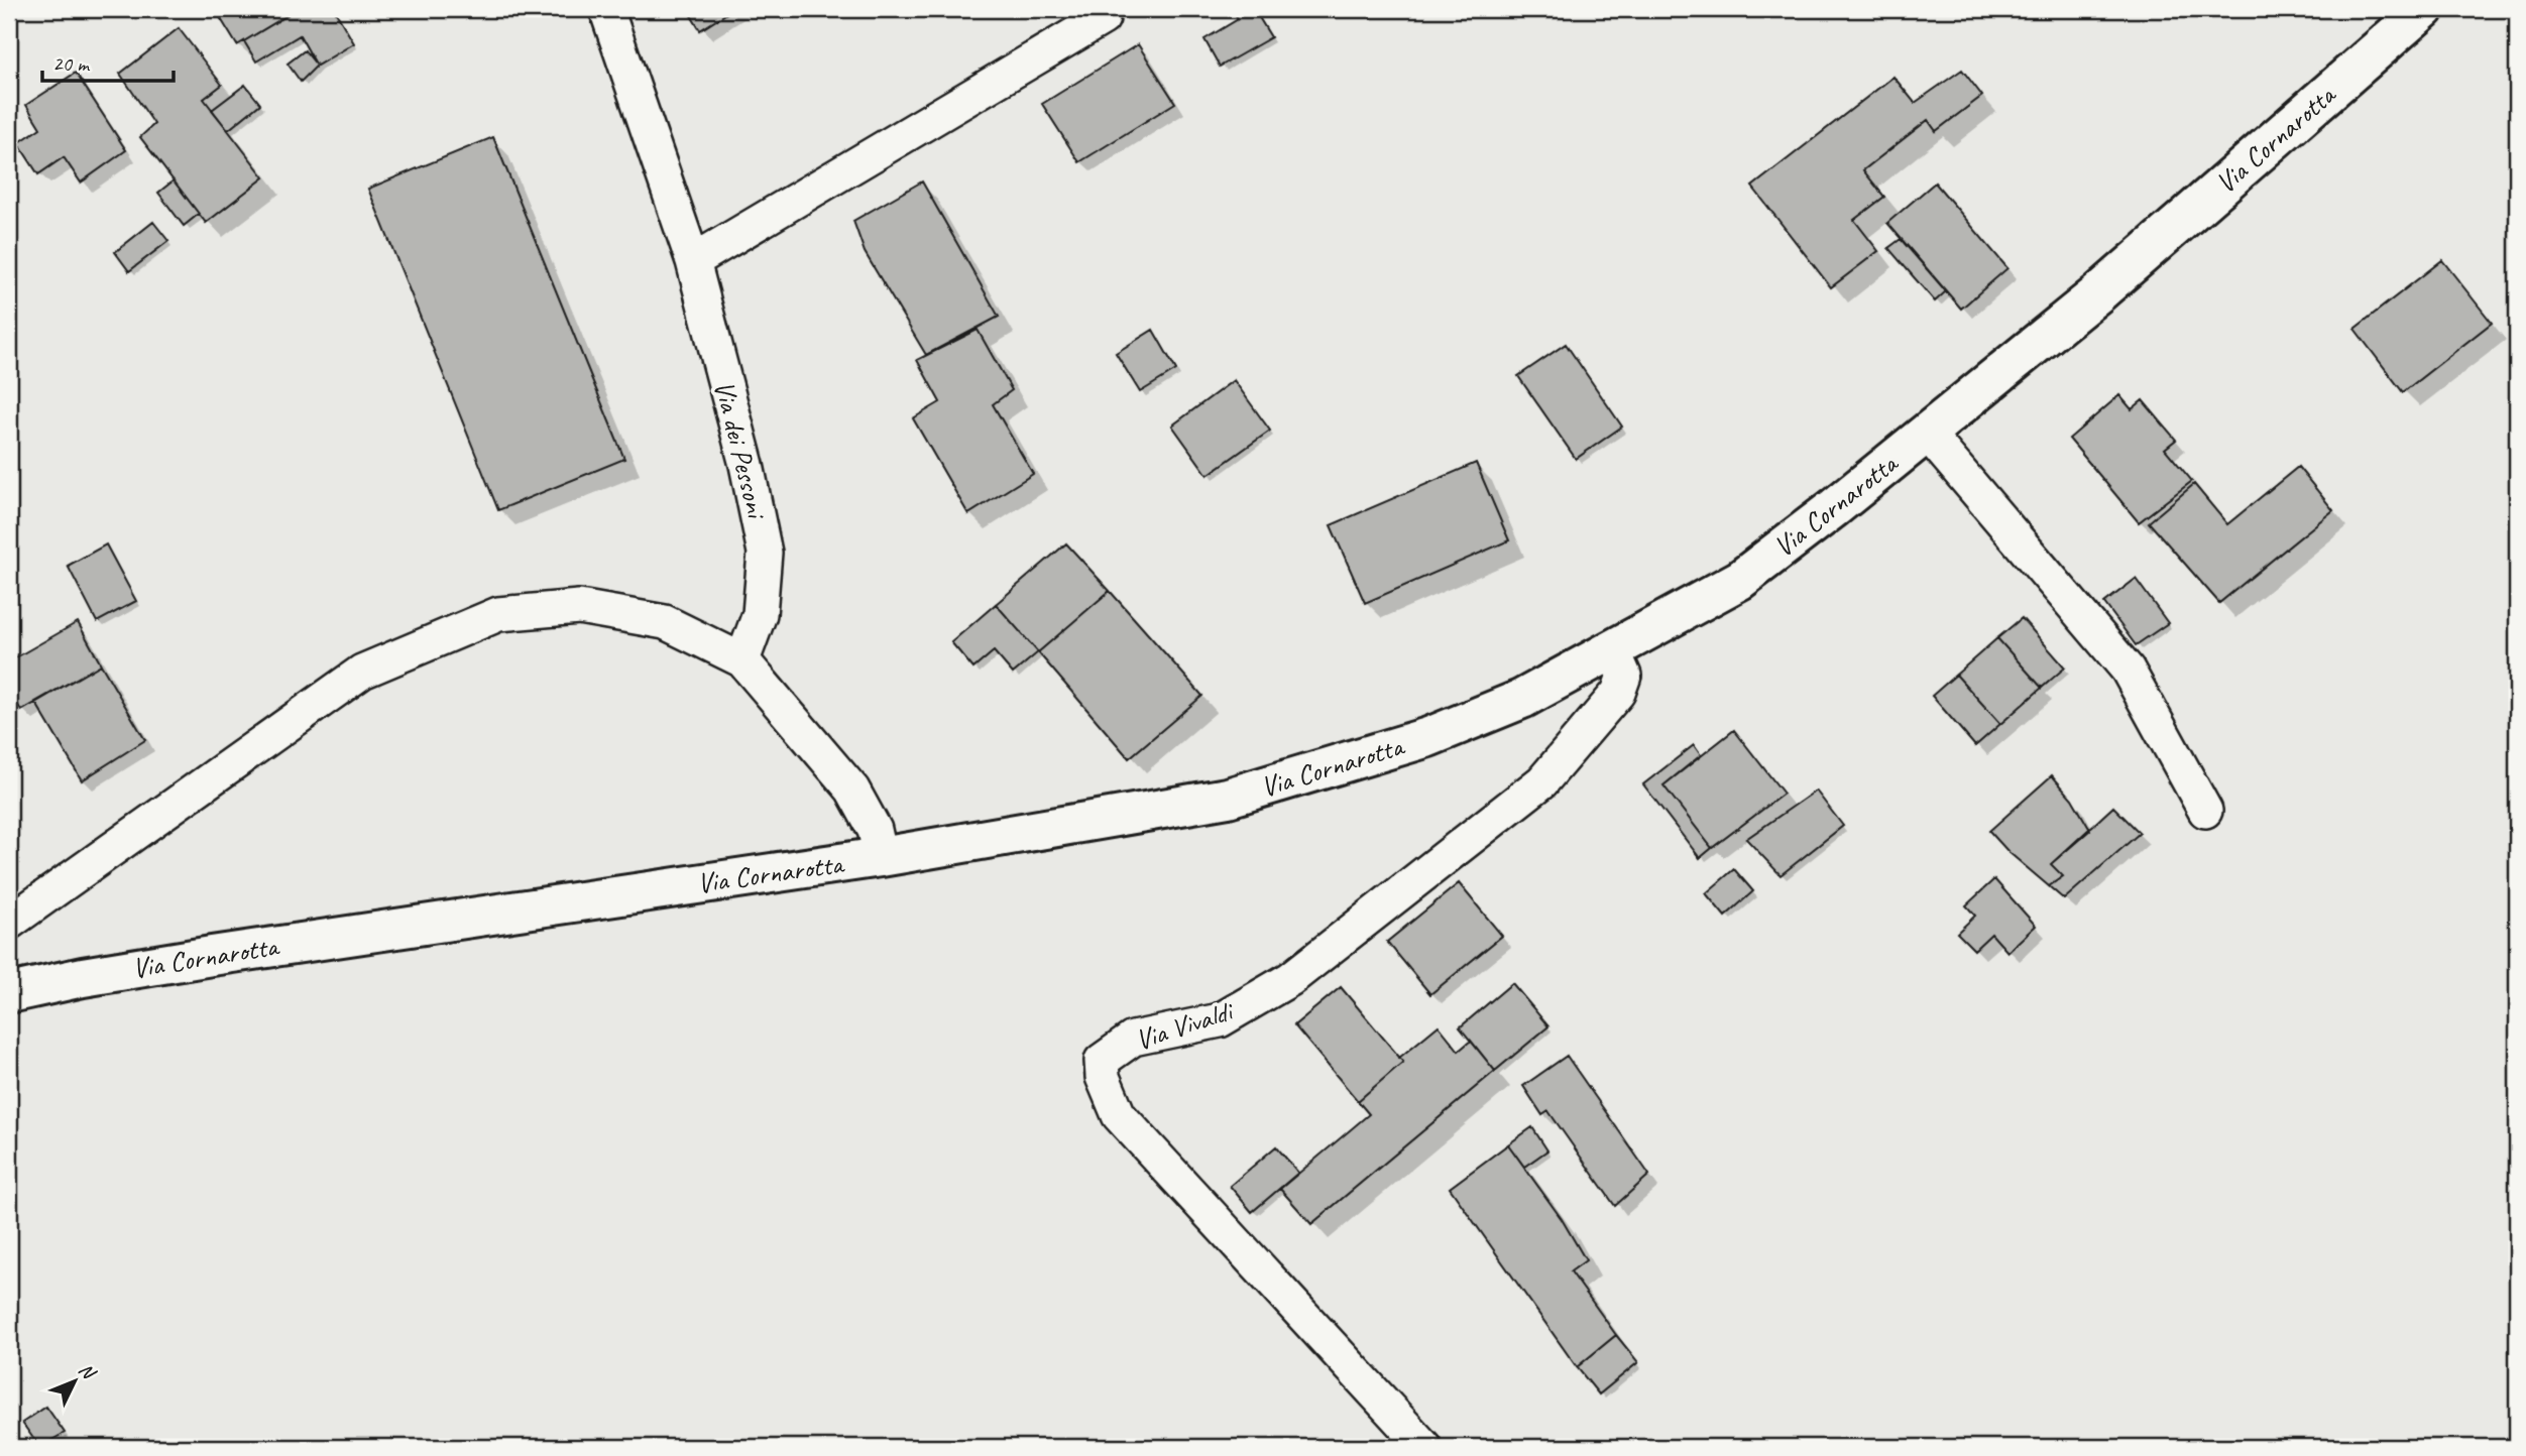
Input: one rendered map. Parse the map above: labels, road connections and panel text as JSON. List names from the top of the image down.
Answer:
{
  "streets": {
    "main road": ["Via Cornarotta"],
    "street": ["Via dei Pessoni", "Via Vivaldi"]
  },
  "crossings": [
    ["Via Cornarotta", "Via Vivaldi"]
  ],
  "scale_bar": "20 m",
  "north": "top right"
}
